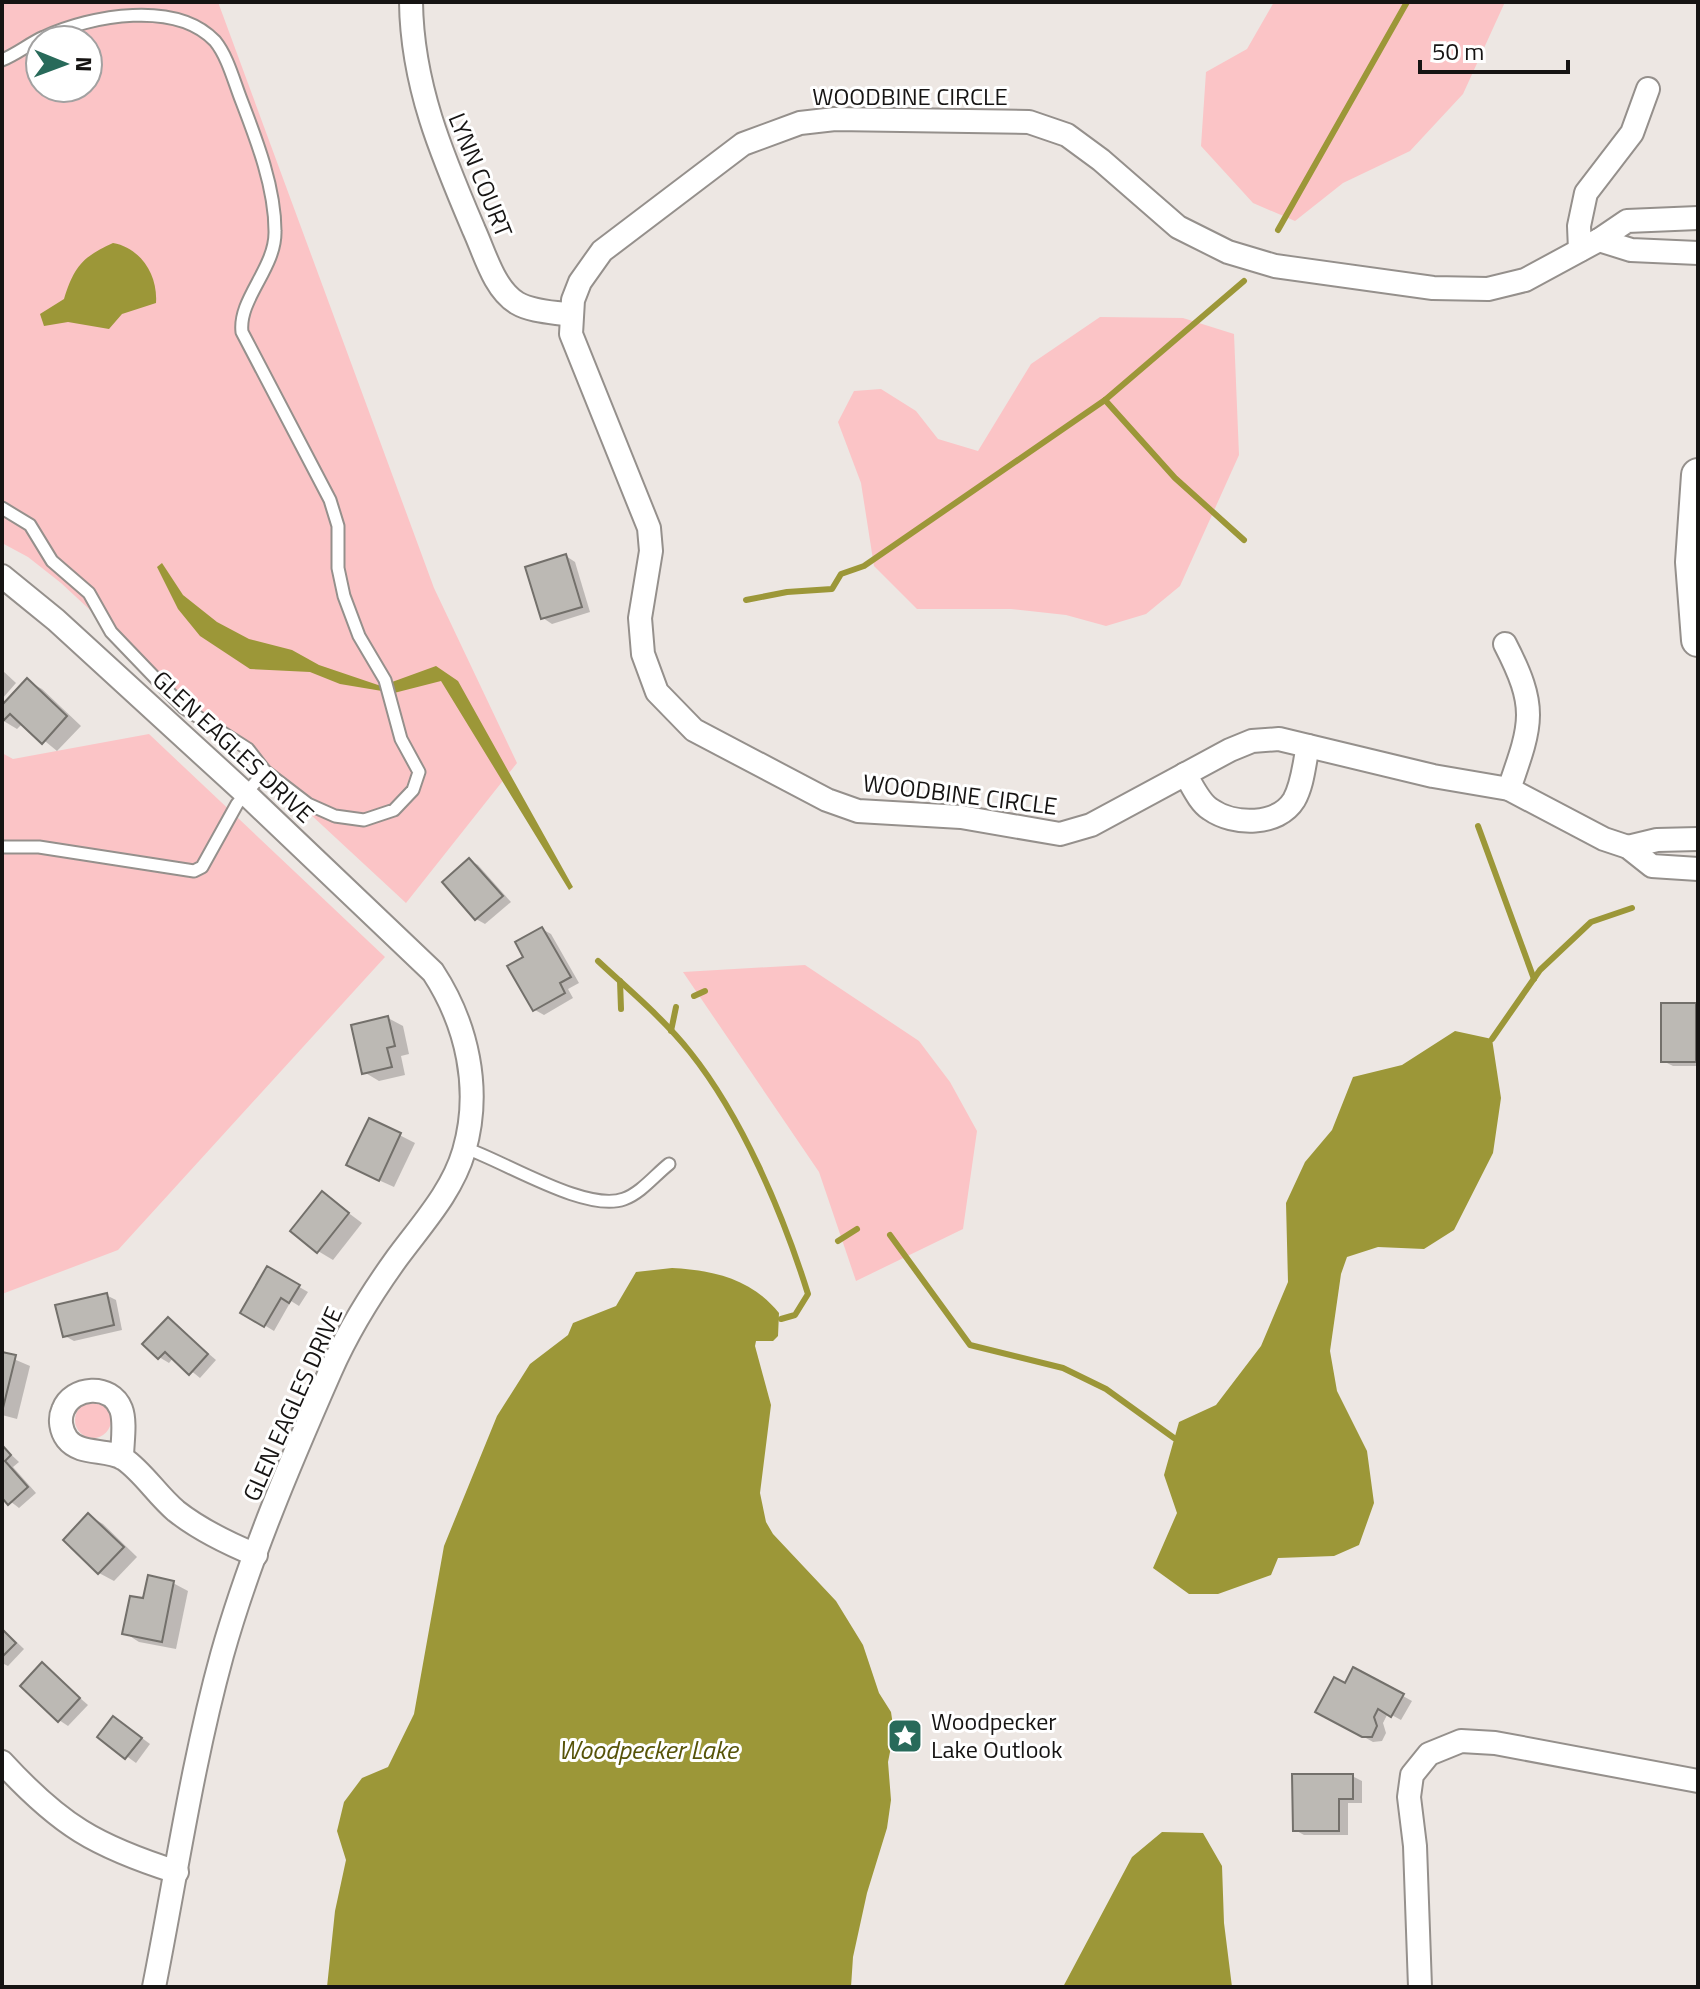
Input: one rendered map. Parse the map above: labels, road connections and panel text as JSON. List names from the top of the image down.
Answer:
{
  "streets": {
    "street": ["WOODBINE CIRCLE", "LYNN COURT", "GLEN EAGLES DRIVE"]
  },
  "crossings": [
    ["WOODBINE CIRCLE", "LYNN COURT"]
  ],
  "water": ["Woodpecker Lake"],
  "places": {
    "place": ["Woodpecker Lake Outlook"]
  },
  "scale_bar": "50 m",
  "north": "right"
}
